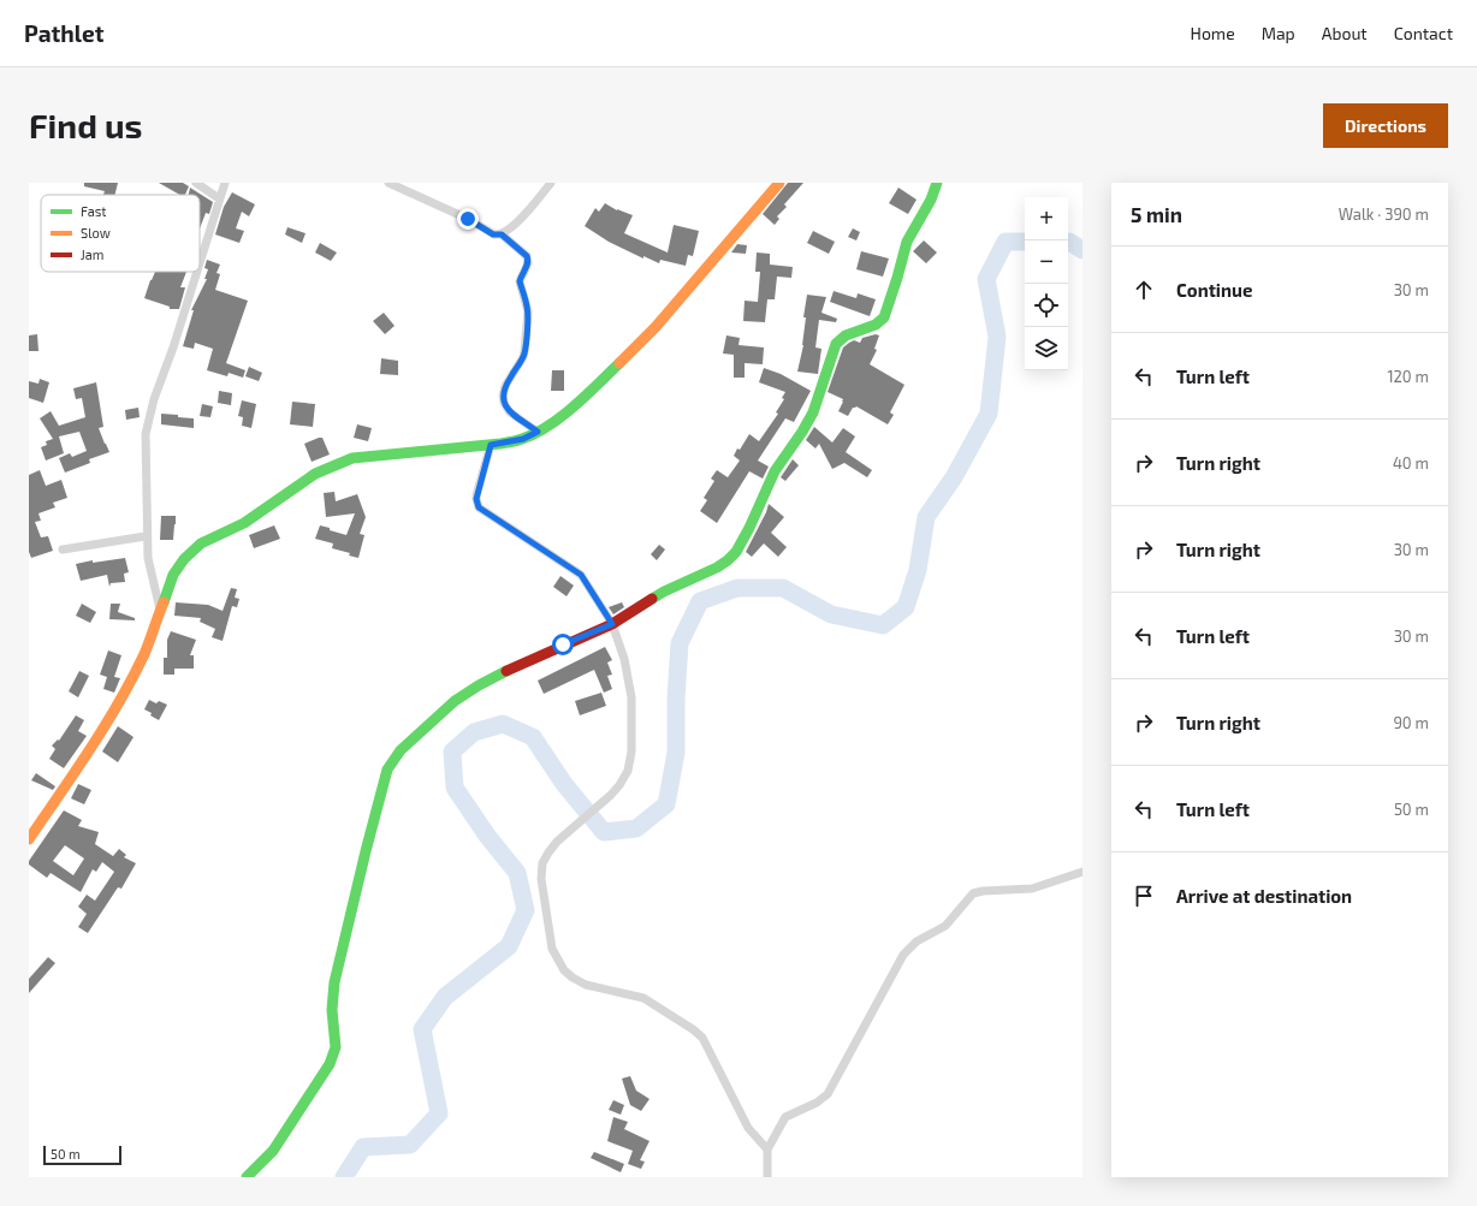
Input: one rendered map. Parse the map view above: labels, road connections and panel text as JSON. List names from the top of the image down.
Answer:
{
  "legend": ["Fast", "Slow", "Jam"],
  "scale_bar": "50 m",
  "page": {
    "header": "Pathlet",
    "nav": [
      "Home",
      "Map",
      "About",
      "Contact"
    ],
    "buttons": "Directions",
    "title": "Find us",
    "heading": ["5 min", "Walk · 390 m"],
    "map_buttons": ["+", "−"],
    "list": [
      ["Continue", "30 m"],
      ["Turn left", "120 m"],
      ["Turn right", "40 m"],
      ["Turn right", "30 m"],
      ["Turn left", "30 m"],
      ["Turn right", "90 m"],
      ["Turn left", "50 m"],
      "Arrive at destination"
    ],
    "scale": "50 m"
  }
}
